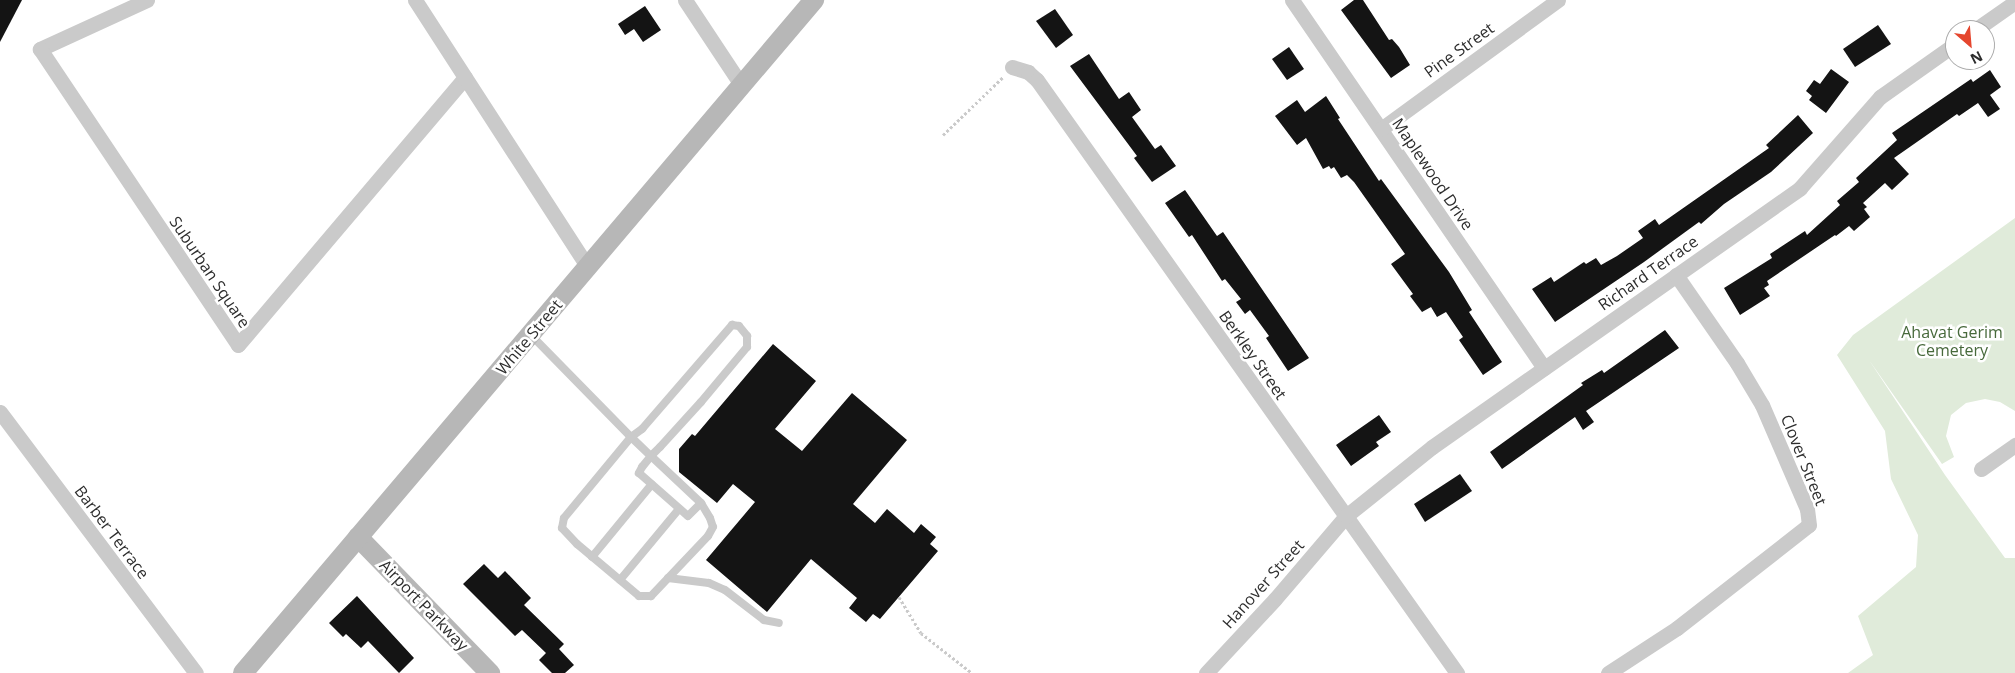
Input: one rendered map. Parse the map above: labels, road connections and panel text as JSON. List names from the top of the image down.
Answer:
{
  "streets": {
    "street": [
      "Pine Street",
      "Maplewood Drive",
      "Suburban Square",
      "Richard Terrace",
      "White Street",
      "Berkley Street",
      "Clover Street",
      "Barber Terrace",
      "Hanover Street",
      "Airport Parkway"
    ]
  },
  "crossings": [
    ["Pine Street", "Maplewood Drive"],
    ["Maplewood Drive", "Richard Terrace"],
    ["Richard Terrace", "Berkley Street"],
    ["Richard Terrace", "Clover Street"],
    ["Richard Terrace", "Hanover Street"],
    ["White Street", "Airport Parkway"],
    ["Berkley Street", "Hanover Street"]
  ],
  "parks": ["Ahavat Gerim Cemetery"],
  "north": "bottom right"
}
